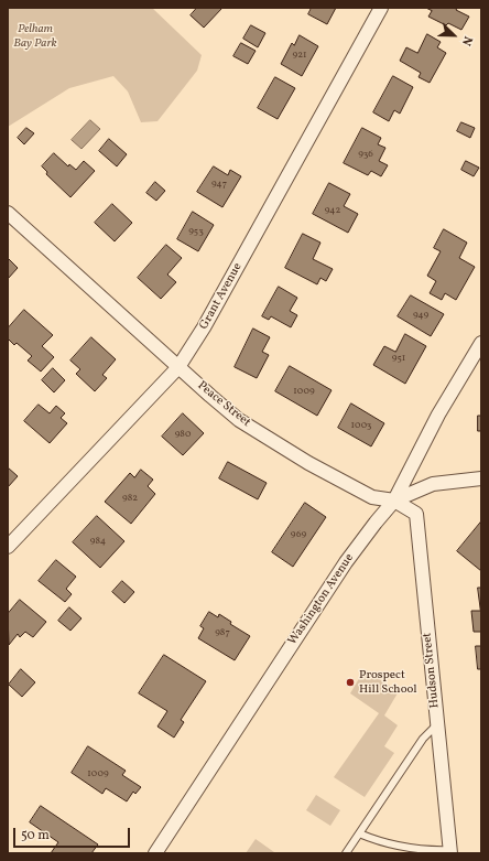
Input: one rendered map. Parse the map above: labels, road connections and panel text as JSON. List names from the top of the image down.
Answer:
{
  "streets": {
    "street": [
      "Grant Avenue",
      "Peace Street",
      "Washington Avenue",
      "Hudson Street"
    ]
  },
  "crossings": [
    ["Grant Avenue", "Peace Street"],
    ["Peace Street", "Washington Avenue"],
    ["Peace Street", "Hudson Street"],
    ["Washington Avenue", "Hudson Street"]
  ],
  "parks": ["Pelham Bay Park"],
  "places": ["Prospect Hill School"],
  "house_numbers": [
    "921",
    "936",
    "947",
    "942",
    "953",
    "949",
    "951",
    "1009",
    "1003",
    "980",
    "982",
    "969",
    "984",
    "987",
    "1009"
  ],
  "scale_bar": "50 m",
  "north": "bottom right"
}
